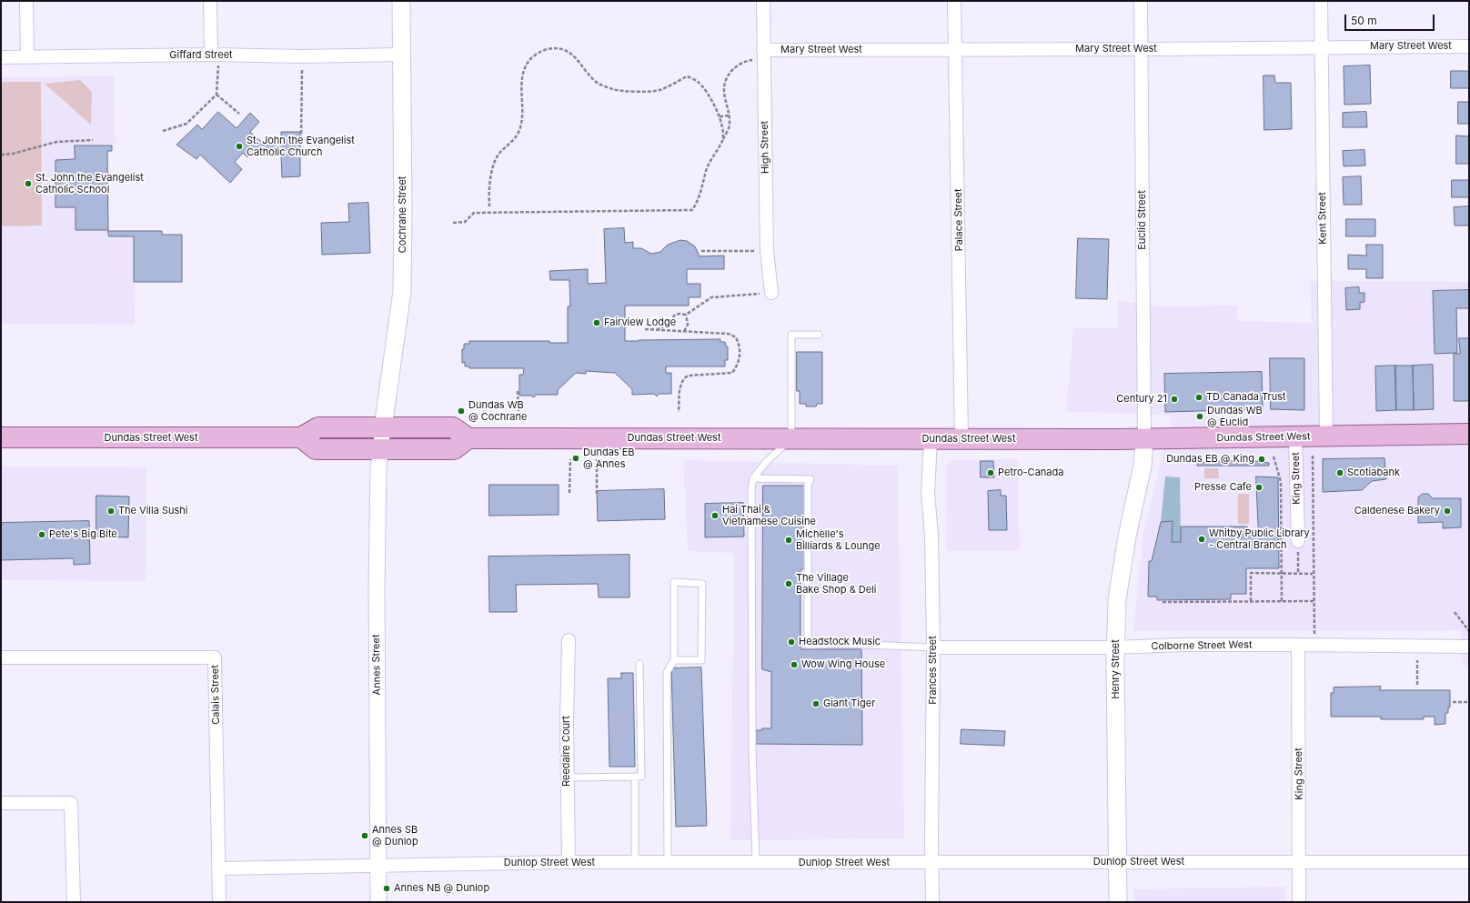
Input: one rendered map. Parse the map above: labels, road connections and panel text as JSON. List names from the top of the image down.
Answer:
{
  "streets": {
    "main road": ["Cochrane Street", "Dundas Street West", "Henry Street"],
    "street": [
      "Mary Street West",
      "Giffard Street",
      "High Street",
      "Kent Street",
      "Palace Street",
      "Euclid Street",
      "King Street",
      "Colborne Street West",
      "Annes Street",
      "Frances Street",
      "Calais Street",
      "Reedaire Court",
      "Dunlop Street West"
    ]
  },
  "crossings": [
    ["Mary Street West", "High Street"],
    ["Mary Street West", "Kent Street"],
    ["Mary Street West", "Palace Street"],
    ["Mary Street West", "Euclid Street"],
    ["Giffard Street", "Cochrane Street"],
    ["Cochrane Street", "Annes Street"],
    ["Kent Street", "Dundas Street West"],
    ["Palace Street", "Dundas Street West"],
    ["Euclid Street", "Dundas Street West"],
    ["Euclid Street", "Henry Street"],
    ["Dundas Street West", "King Street"],
    ["Dundas Street West", "Henry Street"],
    ["Dundas Street West", "Frances Street"],
    ["King Street", "Colborne Street West"],
    ["King Street", "Dunlop Street West"],
    ["Colborne Street West", "Henry Street"],
    ["Colborne Street West", "Frances Street"],
    ["Annes Street", "Dunlop Street West"],
    ["Henry Street", "Dunlop Street West"],
    ["Frances Street", "Dunlop Street West"],
    ["Calais Street", "Dunlop Street West"],
    ["Reedaire Court", "Dunlop Street West"]
  ],
  "places": [
    "St. John the Evangelist Catholic Church",
    "St. John the Evangelist Catholic School",
    "Fairview Lodge",
    "TD Canada Trust",
    "Century 21",
    "Dundas WB @ Cochrane",
    "Dundas WB @ Euclid",
    "Dundas EB @ Annes",
    "Dundas EB @ King",
    "Petro-Canada",
    "Scotiabank",
    "Presse Cafe",
    "The Villa Sushi",
    "Caldenese Bakery",
    "Hai Thai & Vietnamese Cuisine",
    "Pete's Big Bite",
    "Whitby Public Library - Central Branch",
    "Michelle's Billiards & Lounge",
    "The Village Bake Shop & Deli",
    "Headstock Music",
    "Wow Wing House",
    "Giant Tiger",
    "Annes SB @ Dunlop",
    "Annes NB @ Dunlop"
  ],
  "scale_bar": "50 m"
}
